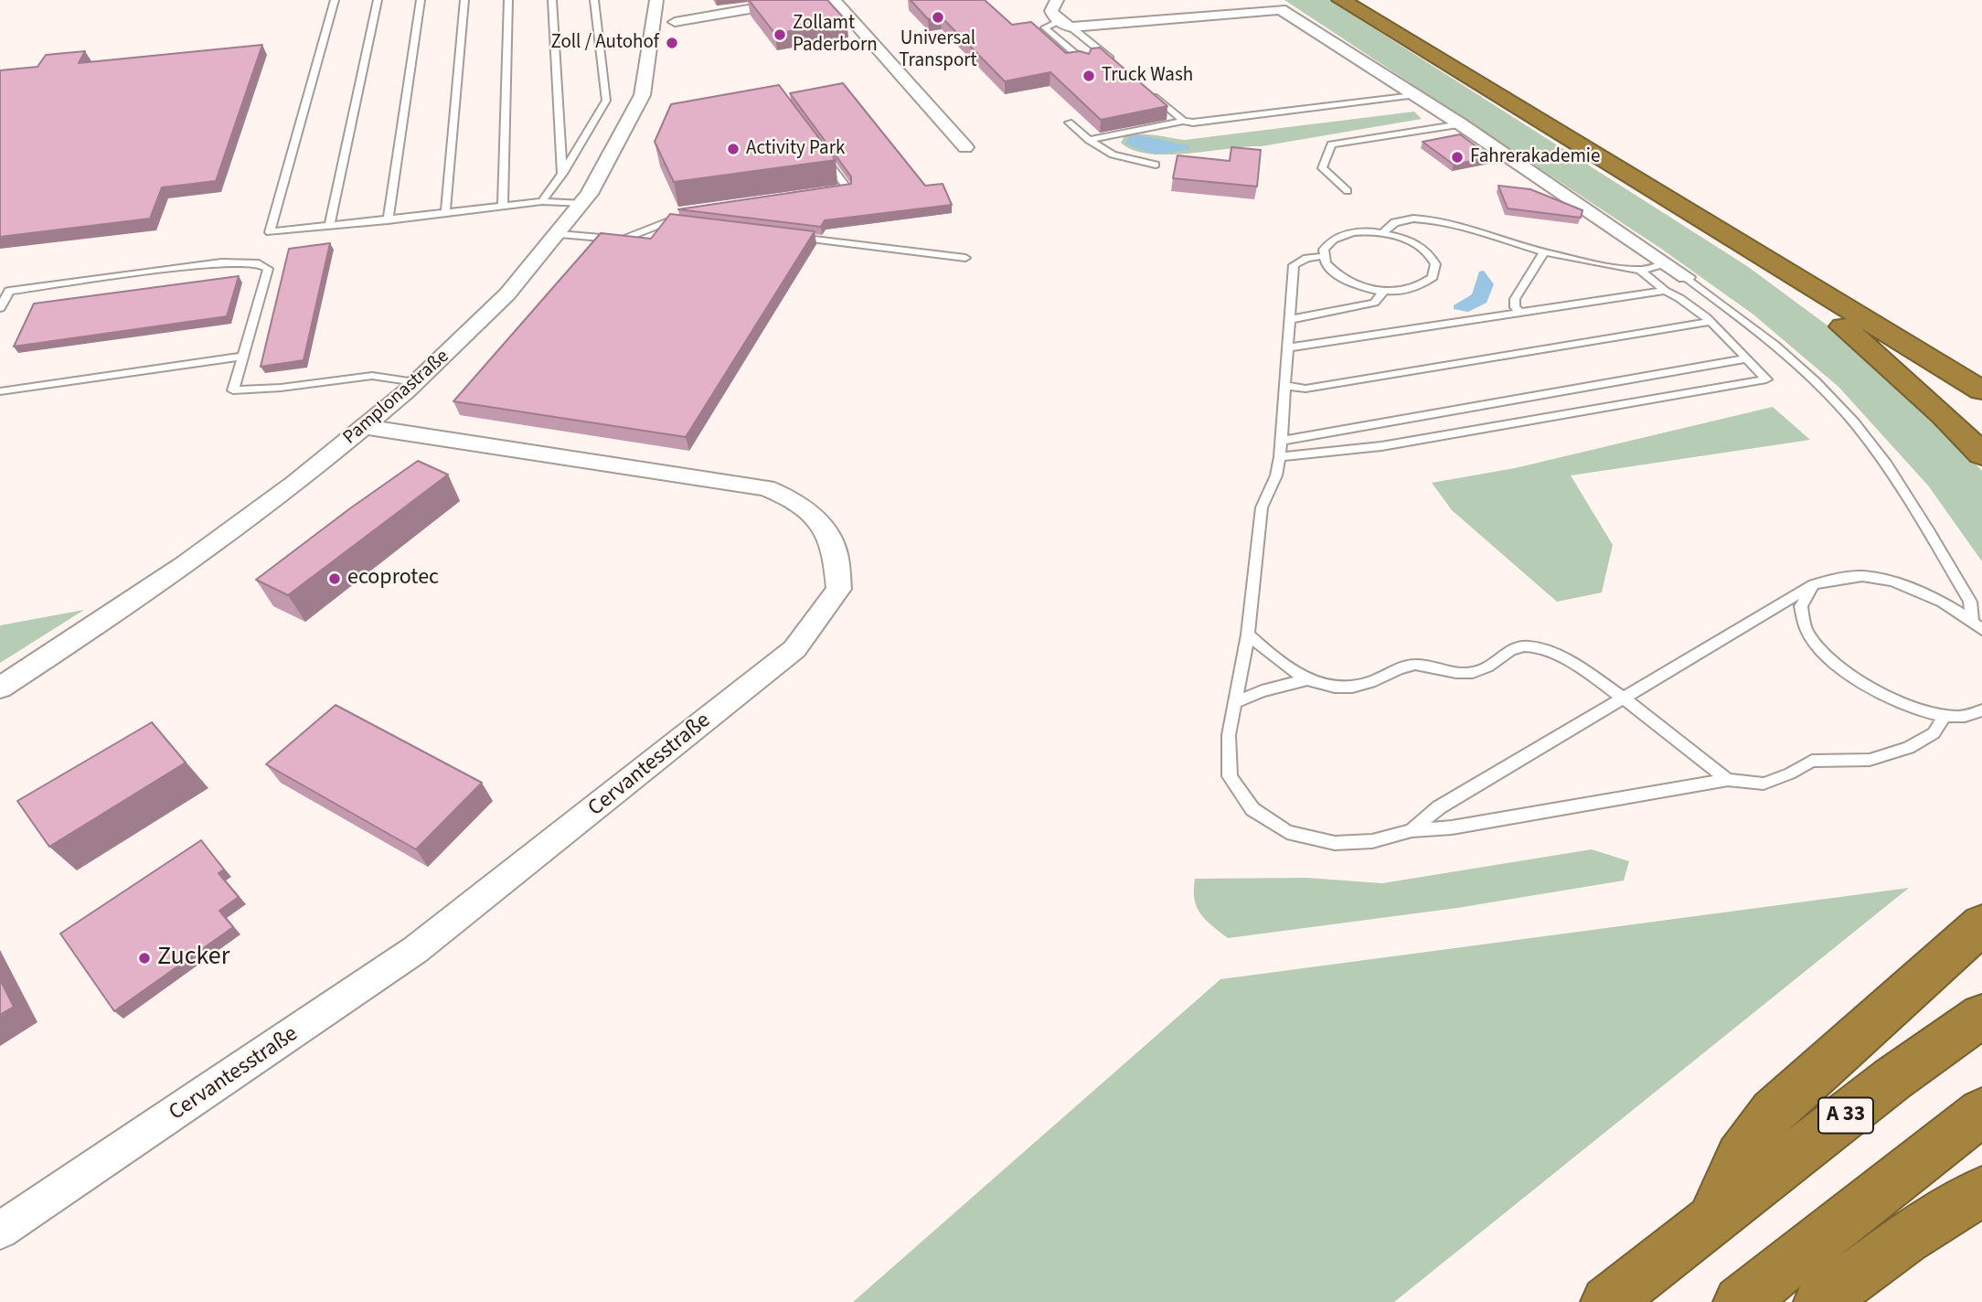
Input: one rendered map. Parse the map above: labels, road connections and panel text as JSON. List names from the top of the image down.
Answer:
{
  "streets": {
    "highway": ["A 33"],
    "street": ["Pamplonastraße", "Cervantesstraße"]
  },
  "crossings": [
    ["Pamplonastraße", "Cervantesstraße"]
  ],
  "places": [
    "Universal Transport",
    "Zollamt Paderborn",
    "Zoll / Autohof",
    "Truck Wash",
    "Activity Park",
    "Fahrerakademie",
    "ecoprotec",
    "Zucker"
  ]
}
